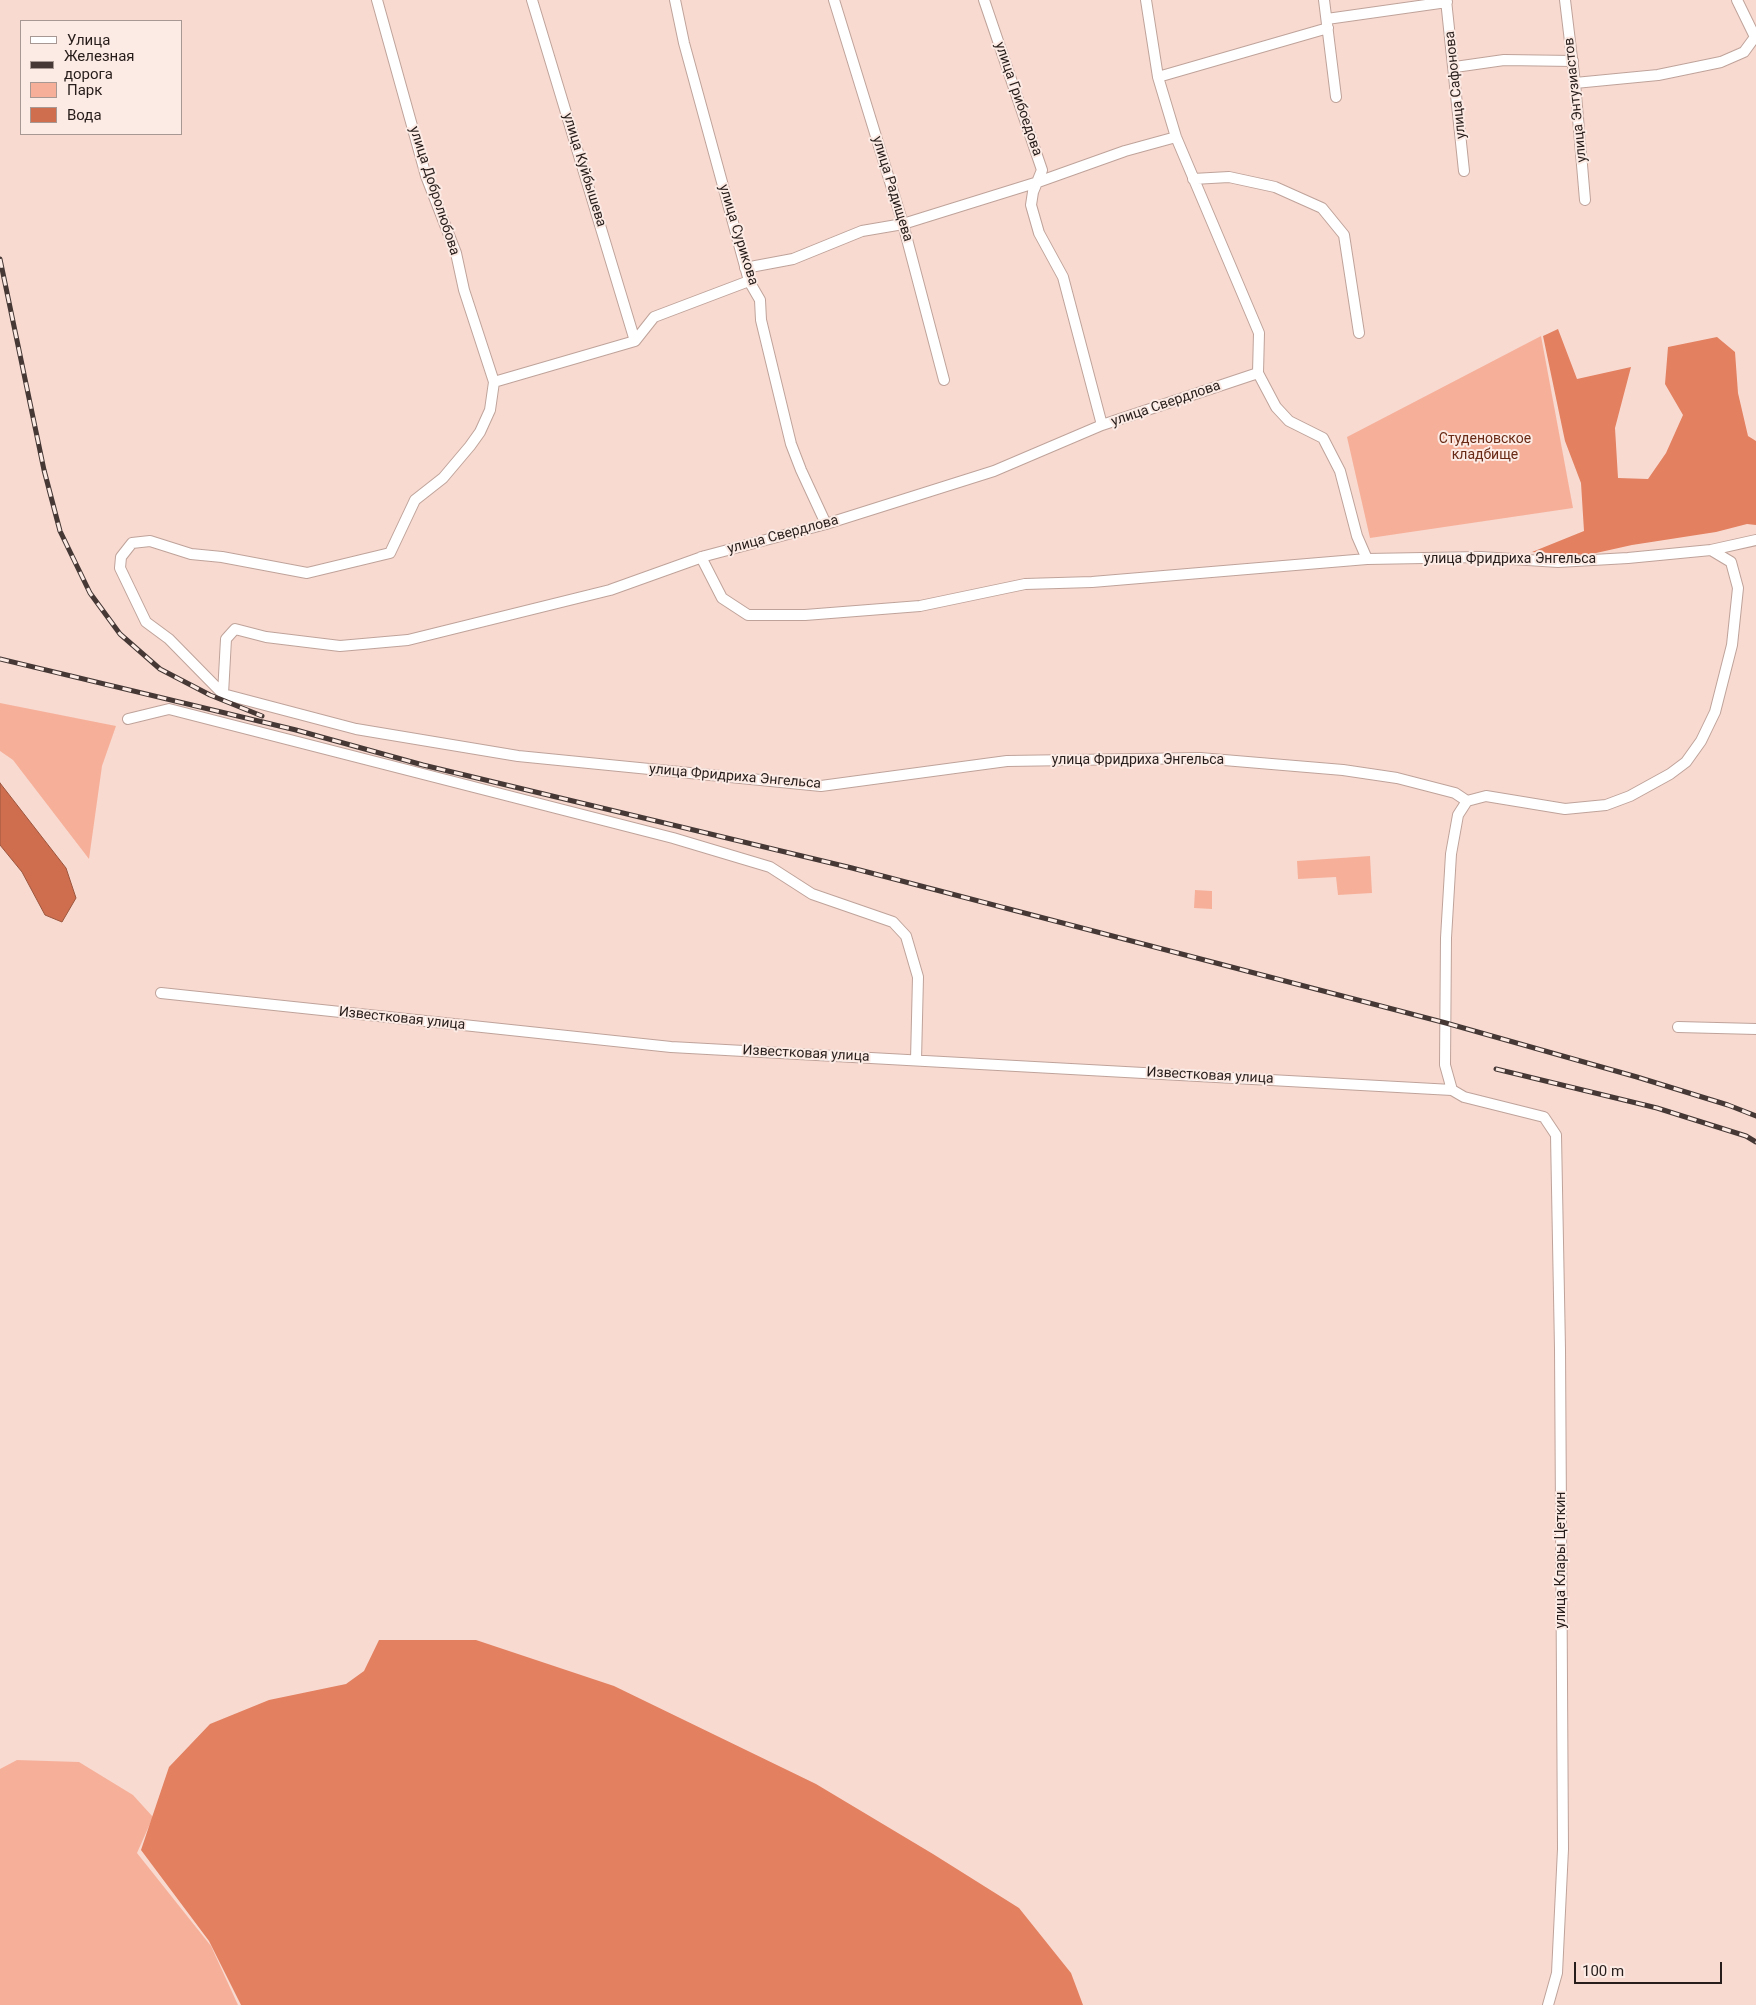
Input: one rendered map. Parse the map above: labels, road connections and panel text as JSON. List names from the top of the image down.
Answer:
{
  "streets": {
    "street": [
      "улица Сафонова",
      "улица Грибоедова",
      "улица Энтузиастов",
      "улица Куйбышева",
      "улица Радищева",
      "улица Добролюбова",
      "улица Сурикова",
      "улица Свердлова",
      "улица Фридриха Энгельса",
      "Известковая улица",
      "улица Клары Цеткин"
    ]
  },
  "crossings": [
    ["улица Грибоедова", "улица Свердлова"],
    ["улица Сурикова", "улица Свердлова"],
    ["улица Свердлова", "улица Фридриха Энгельса"],
    ["Известковая улица", "улица Клары Цеткин"]
  ],
  "parks": ["Студеновское кладбище"],
  "legend": [
    "Улица",
    "Железная дорога",
    "Парк",
    "Вода"
  ],
  "scale_bar": "100 m"
}
